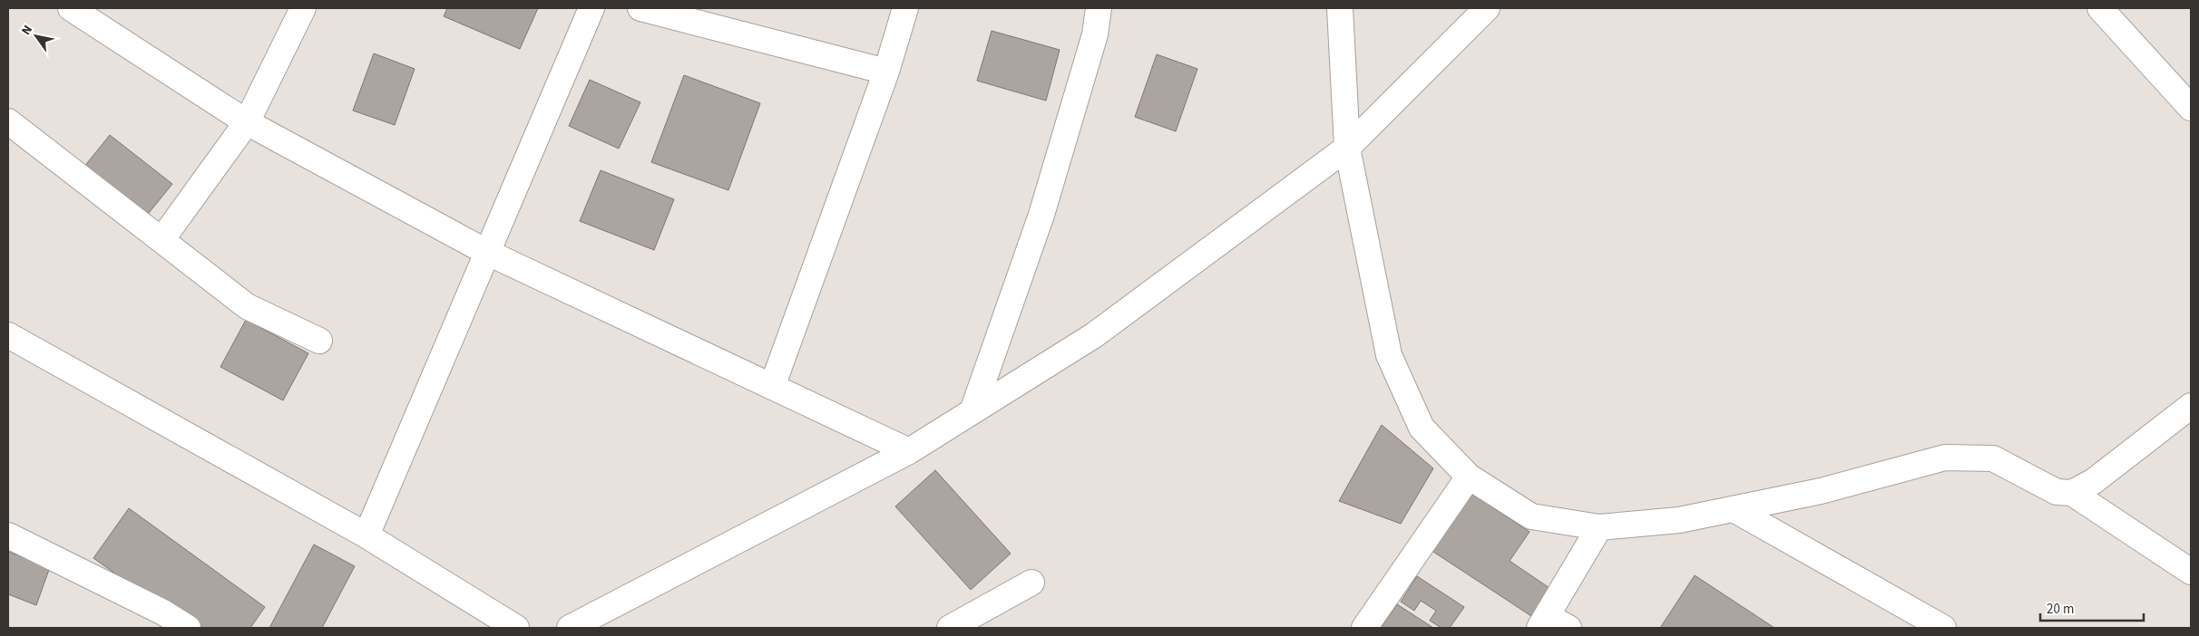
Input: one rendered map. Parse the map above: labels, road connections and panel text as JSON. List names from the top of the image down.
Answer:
{
  "scale_bar": "20 m",
  "north": "top left"
}
